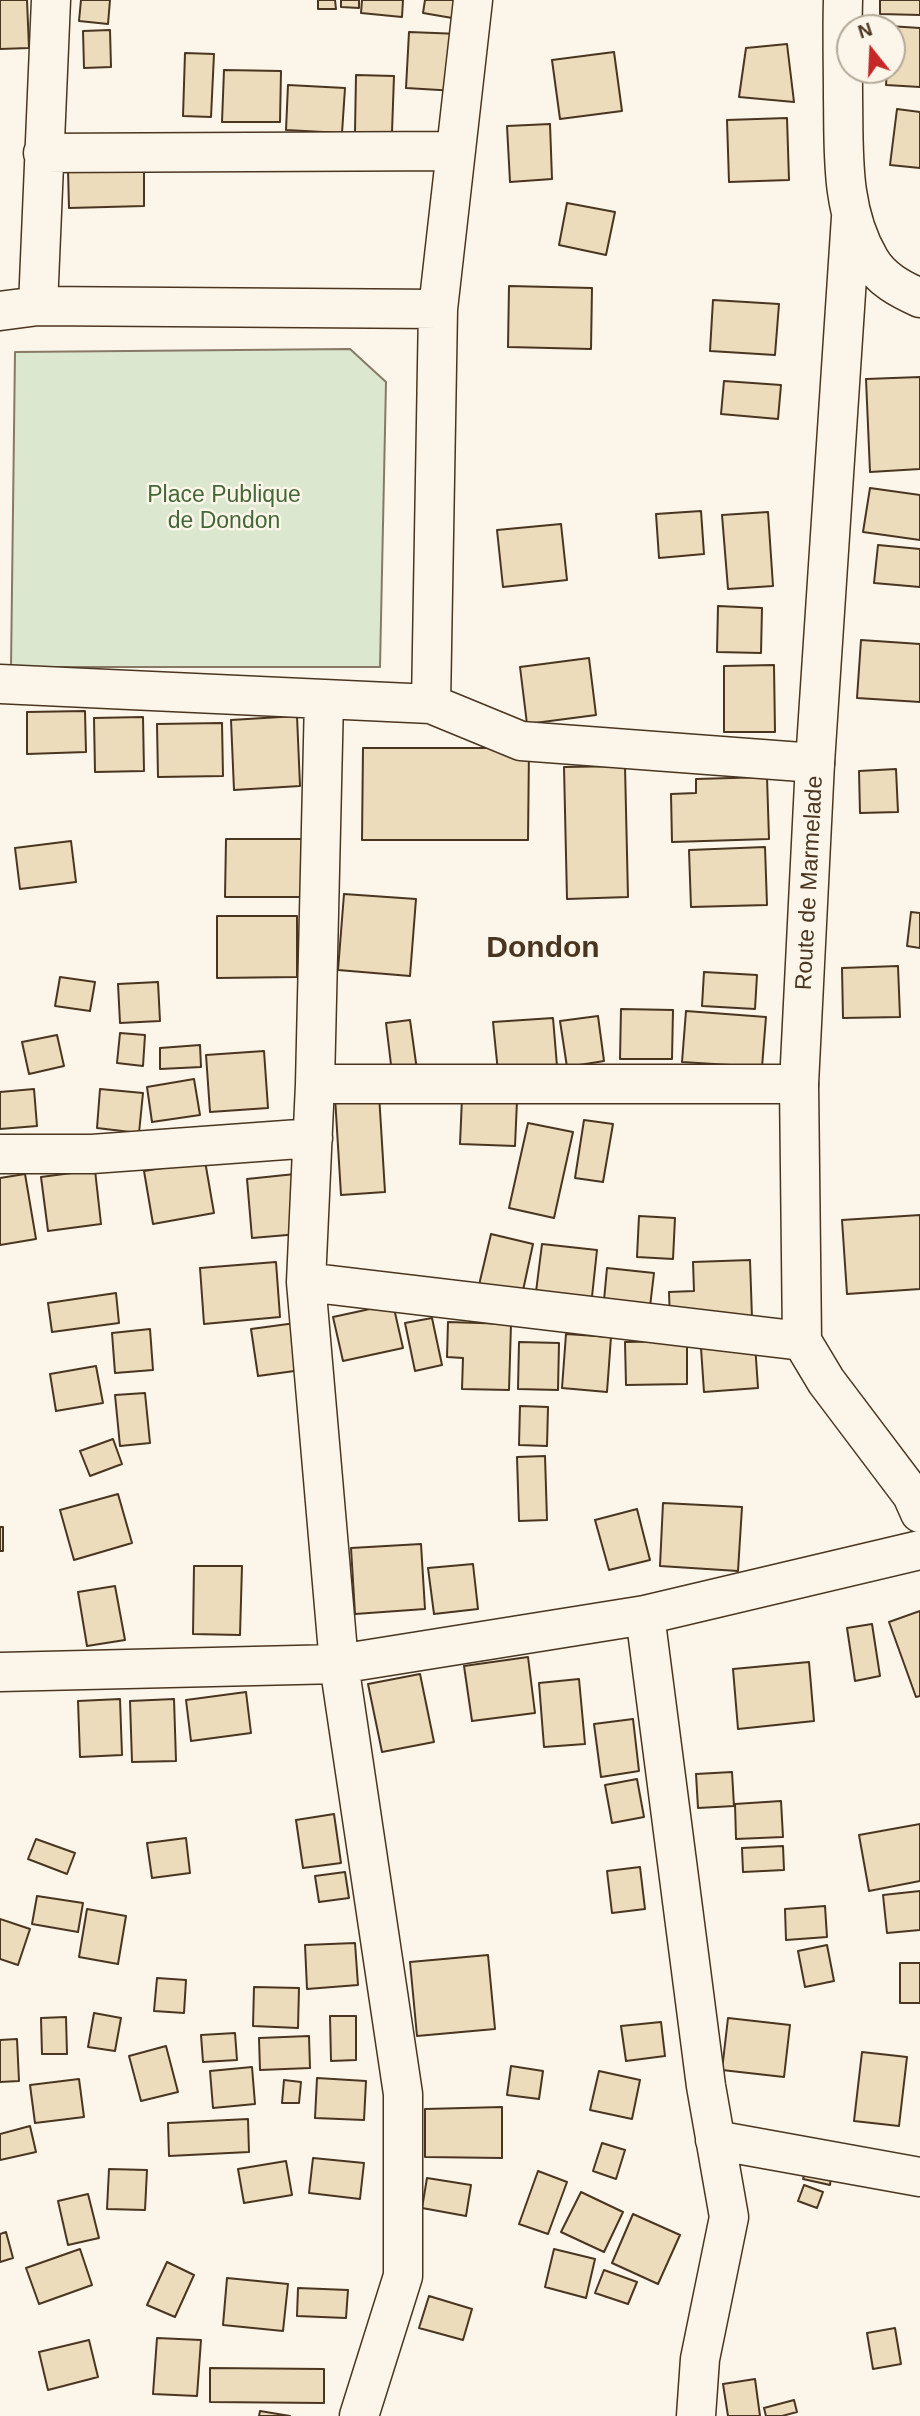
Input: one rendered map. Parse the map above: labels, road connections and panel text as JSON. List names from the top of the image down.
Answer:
{
  "streets": {
    "street": ["Route de Marmelade"]
  },
  "districts": ["Dondon"],
  "parks": ["Place Publique de Dondon"],
  "north": "top"
}
